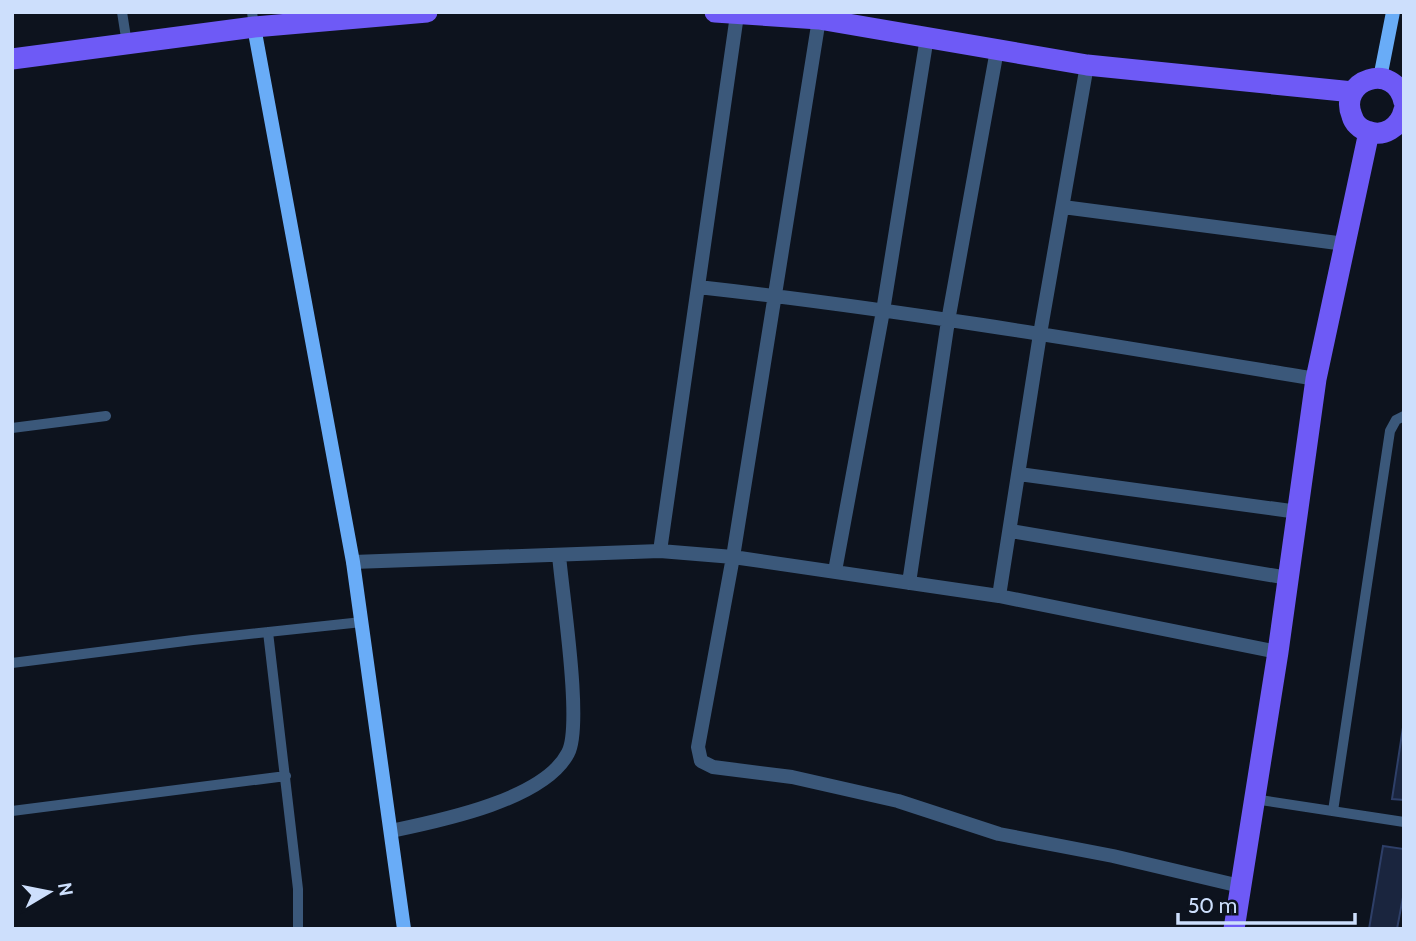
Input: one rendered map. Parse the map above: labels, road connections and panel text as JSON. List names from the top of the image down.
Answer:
{
  "scale_bar": "50 m",
  "north": "right"
}
